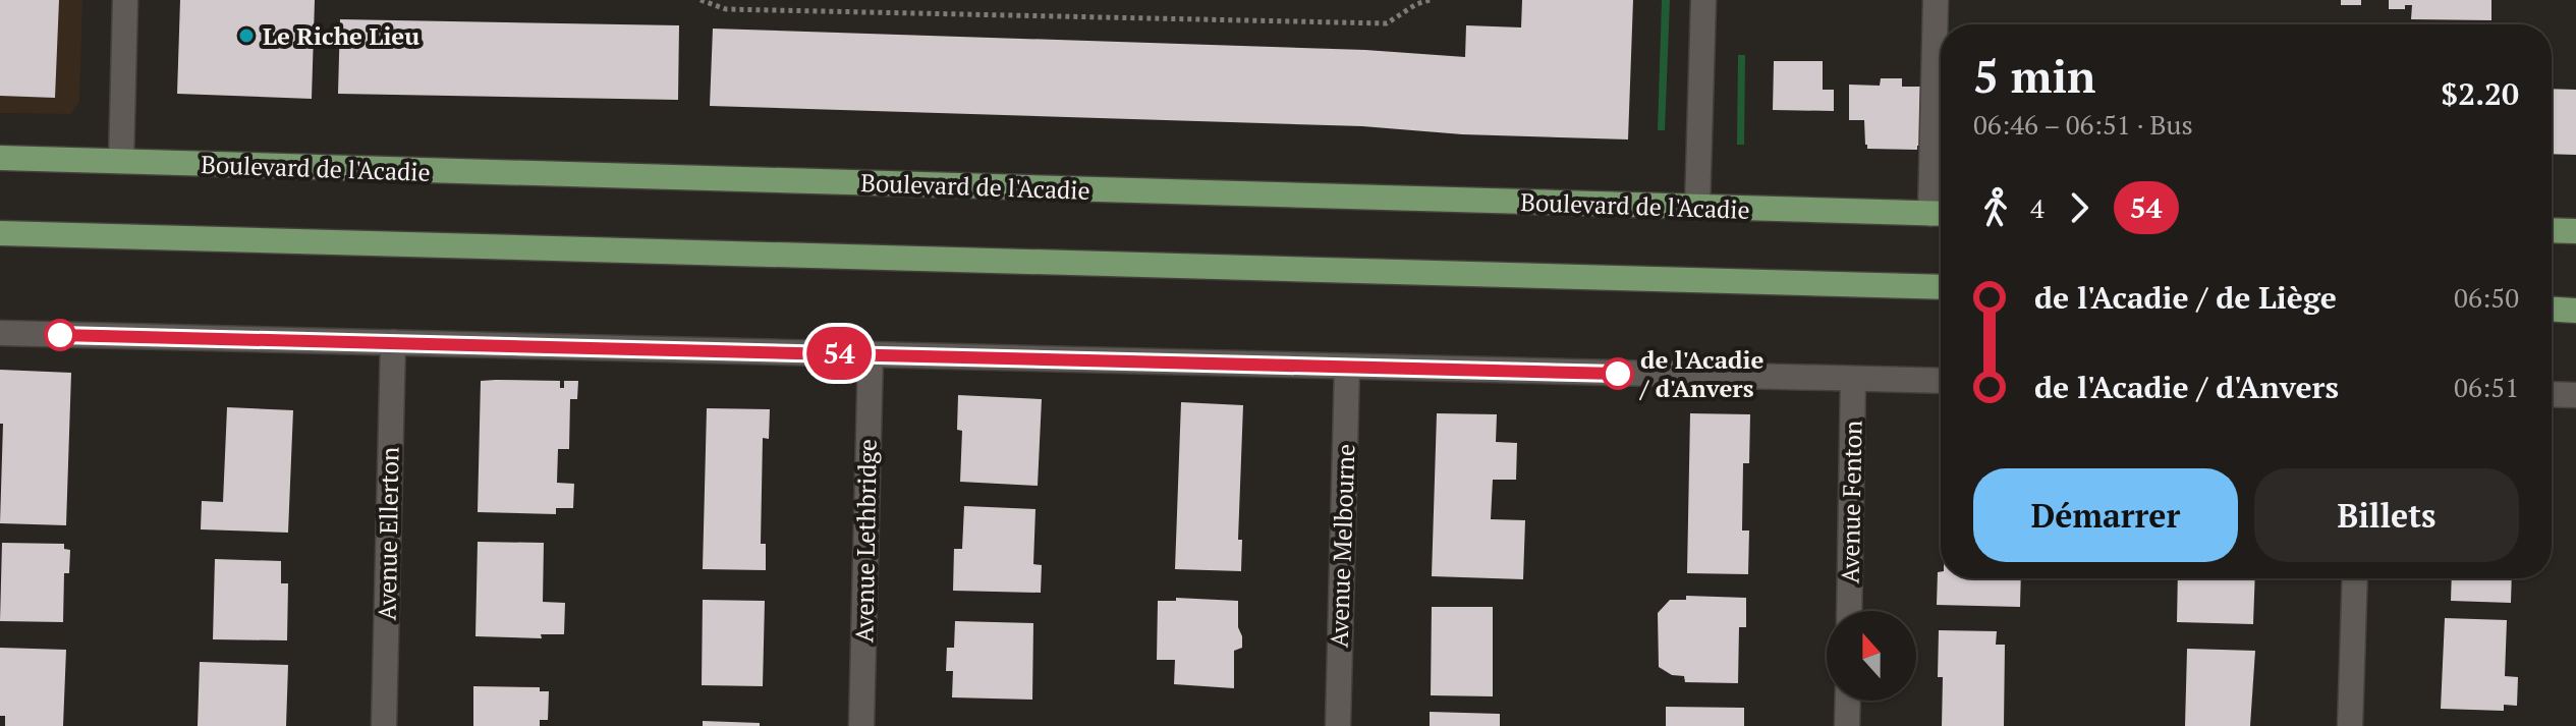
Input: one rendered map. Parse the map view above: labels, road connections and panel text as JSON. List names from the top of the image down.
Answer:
{
  "streets": {
    "main road": ["Boulevard de l'Acadie"],
    "street": [
      "Avenue Fenton",
      "Avenue Ellerton",
      "Avenue Lethbridge",
      "Avenue Melbourne"
    ]
  },
  "places": ["Le Riche Lieu", "de l'Acadie / d'Anvers"],
  "lines": ["bus line 54"],
  "north": "top",
  "page": {
    "on_map": "54",
    "heading": ["5 min", "06:46 – 06:51 · Bus", "$2.20"],
    "legs": ["4", "54"],
    "list": [
      {
        "name": "de l'Acadie / de Liège",
        "value": "06:50"
      },
      {
        "name": "de l'Acadie / d'Anvers",
        "value": "06:51"
      }
    ],
    "buttons": ["Démarrer", "Billets"]
  }
}
